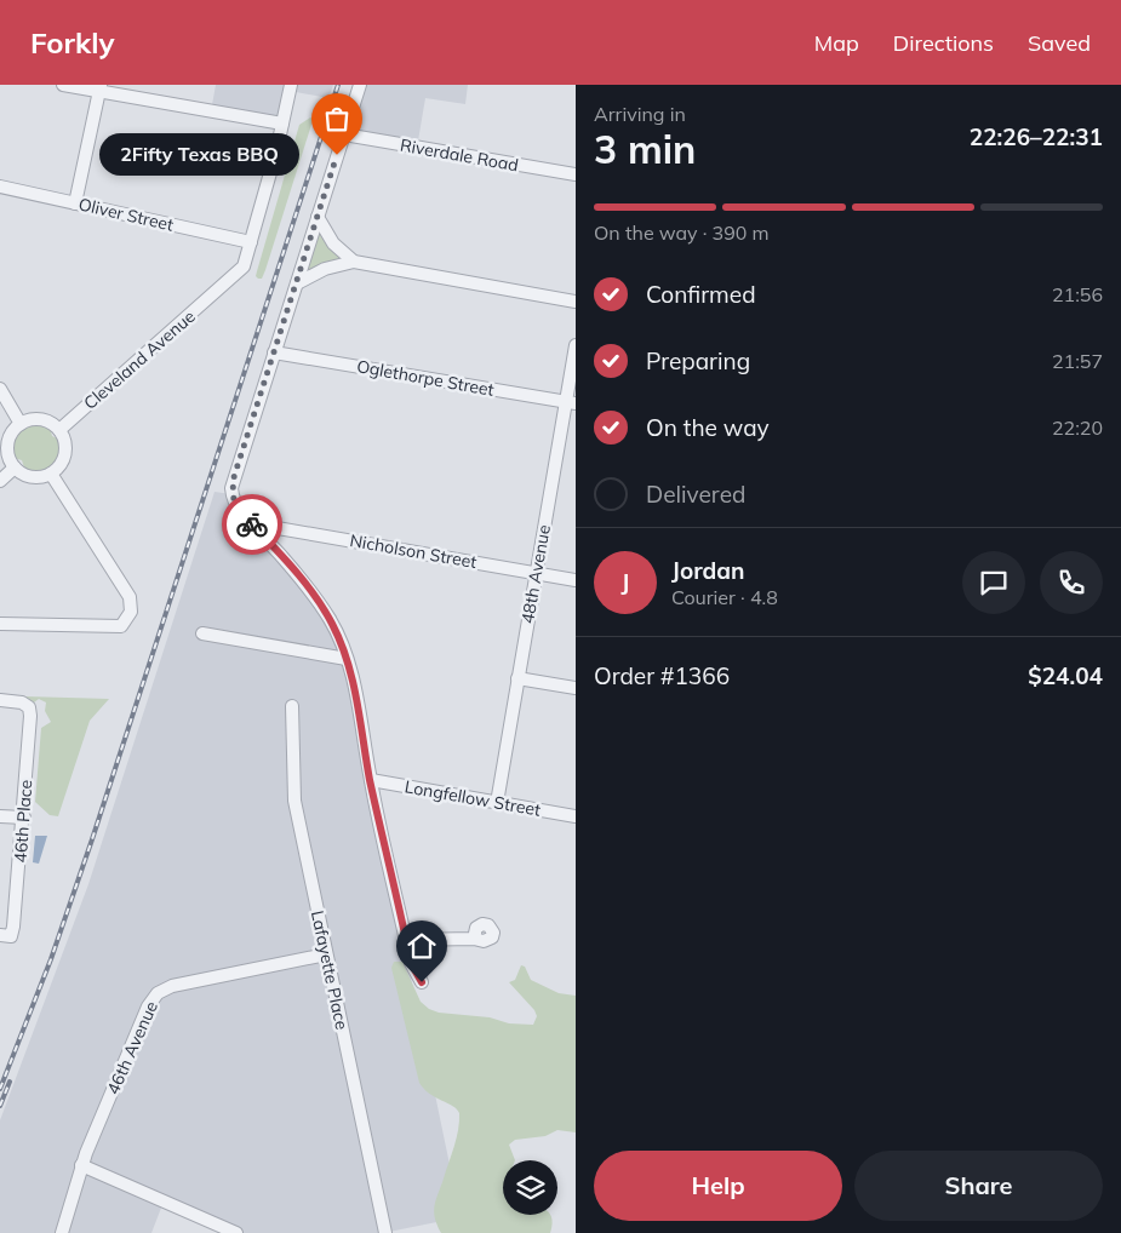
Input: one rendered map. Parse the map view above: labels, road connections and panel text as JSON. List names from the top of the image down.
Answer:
{
  "streets": {
    "street": [
      "Riverdale Road",
      "Oliver Street",
      "Cleveland Avenue",
      "Oglethorpe Street",
      "Nicholson Street",
      "48th Avenue",
      "Longfellow Street",
      "46th Place",
      "Lafayette Place",
      "46th Avenue"
    ]
  },
  "crossings": [
    ["Oliver Street", "Cleveland Avenue"],
    ["Oglethorpe Street", "48th Avenue"],
    ["Nicholson Street", "48th Avenue"],
    ["48th Avenue", "Longfellow Street"],
    ["Lafayette Place", "46th Avenue"]
  ],
  "places": ["2Fifty Texas BBQ"],
  "page": {
    "header": "Forkly",
    "nav": ["Map", "Directions", "Saved"],
    "heading": ["3 min", "Arriving in", "22:26–22:31"],
    "panel": [
      "Jordan",
      "Courier · 4.8",
      "Order #1366",
      "$24.04"
    ],
    "bubble": "2Fifty Texas BBQ",
    "bar": "On the way · 390 m",
    "list": [
      ["Confirmed", "21:56"],
      ["Preparing", "21:57"],
      ["On the way", "22:20"],
      "Delivered"
    ],
    "round": "J",
    "buttons": ["Help", "Share"]
  }
}
